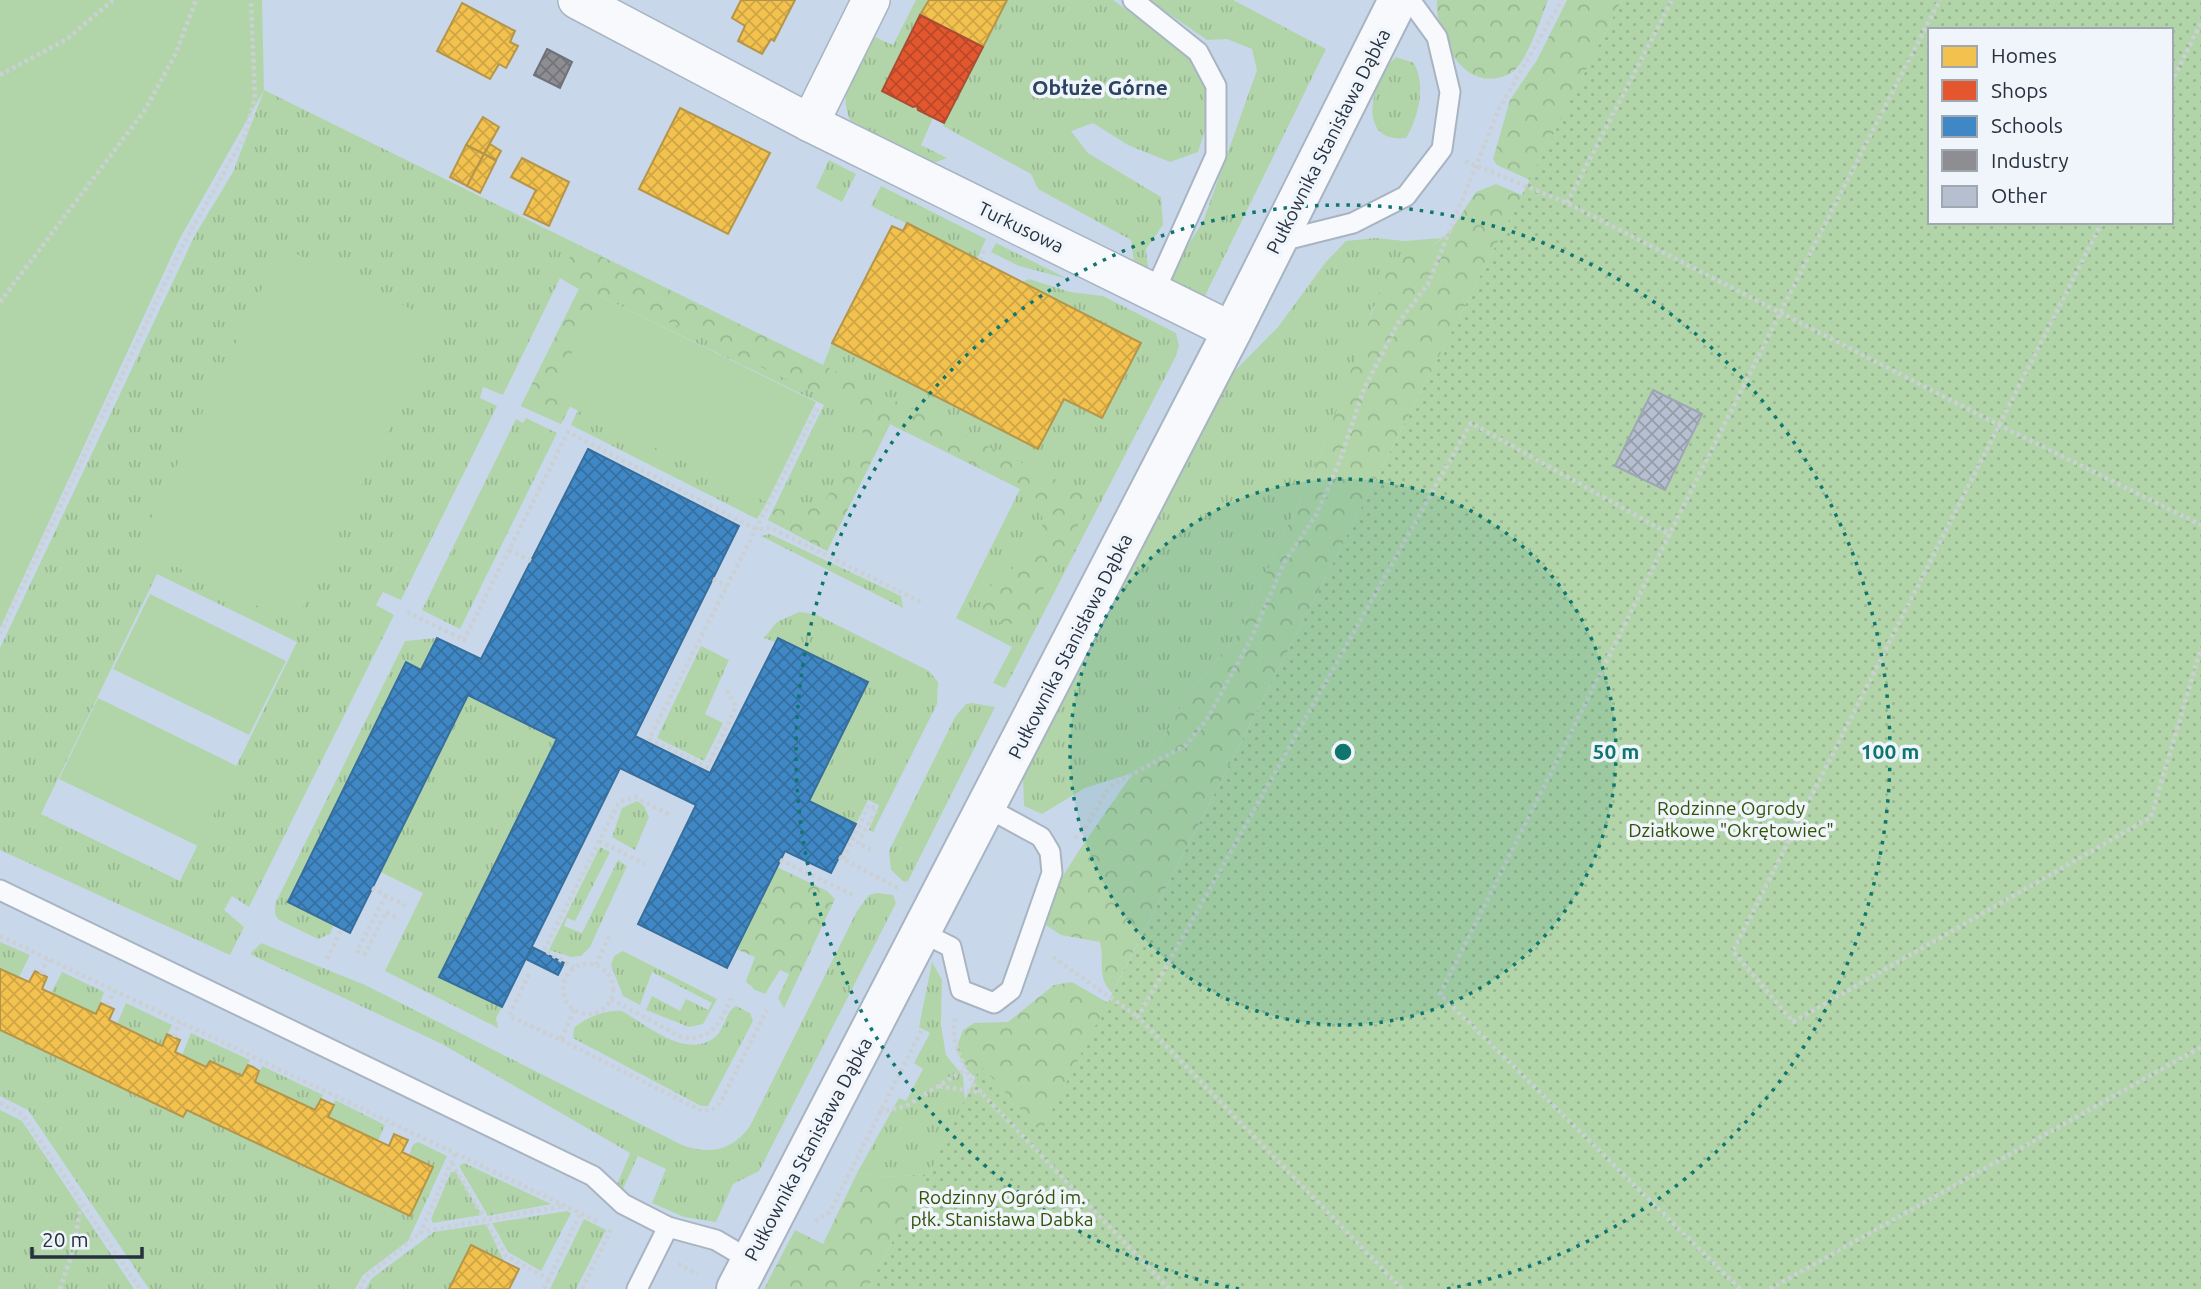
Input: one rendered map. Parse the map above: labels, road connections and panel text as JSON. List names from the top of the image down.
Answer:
{
  "streets": {
    "street": ["Pułkownika Stanisława Dąbka", "Turkusowa"]
  },
  "crossings": [
    ["Pułkownika Stanisława Dąbka", "Turkusowa"]
  ],
  "districts": ["Obłuże Górne"],
  "parks": ["Rodzinne Ogrody Działkowe \"Okrętowiec\"", "Rodzinny Ogród im. płk. Stanisława Dabka"],
  "legend": [
    "Homes",
    "Shops",
    "Schools",
    "Industry",
    "Other"
  ],
  "scale_bar": "20 m",
  "rings": ["50 m", "100 m"]
}
